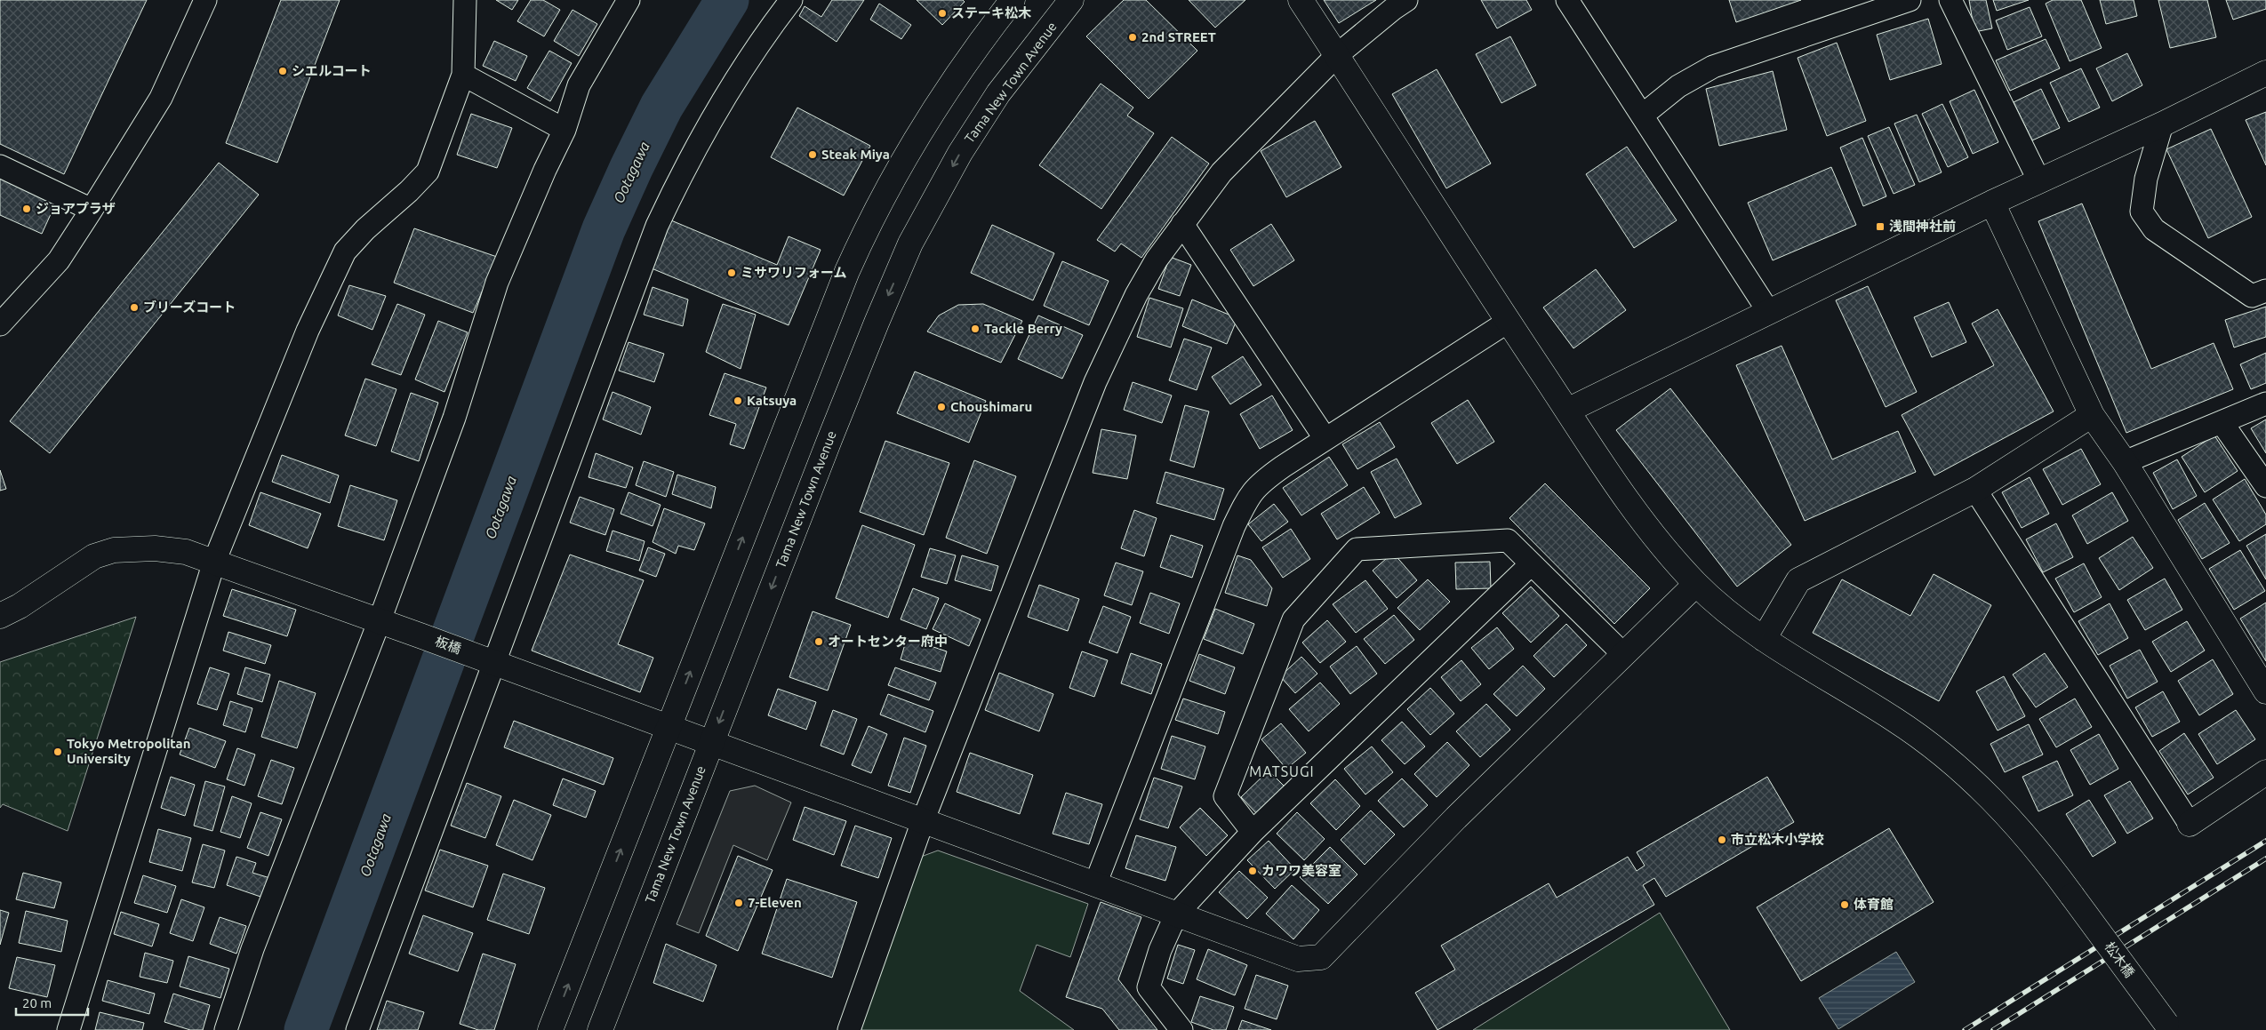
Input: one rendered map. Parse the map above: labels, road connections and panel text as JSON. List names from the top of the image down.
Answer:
{
  "streets": {
    "street": ["Tama New Town Avenue", "板橋", "松木橋"]
  },
  "crossings": [
    ["Tama New Town Avenue", "板橋"],
    ["板橋", "松木橋"]
  ],
  "districts": ["MATSUGI"],
  "water": ["Ootagawa"],
  "places": {
    "other": [
      "ステーキ松木",
      "2nd STREET",
      "シエルコート",
      "Steak Miya",
      "ジョアプラザ",
      "ミサワリフォーム",
      "ブリーズコート",
      "Tackle Berry",
      "Katsuya",
      "Choushimaru",
      "オートセンター府中",
      "Tokyo Metropolitan University",
      "市立松木小学校",
      "カワワ美容室",
      "7-Eleven",
      "体育館"
    ],
    "transit": ["浅間神社前"]
  },
  "scale_bar": "20 m"
}
